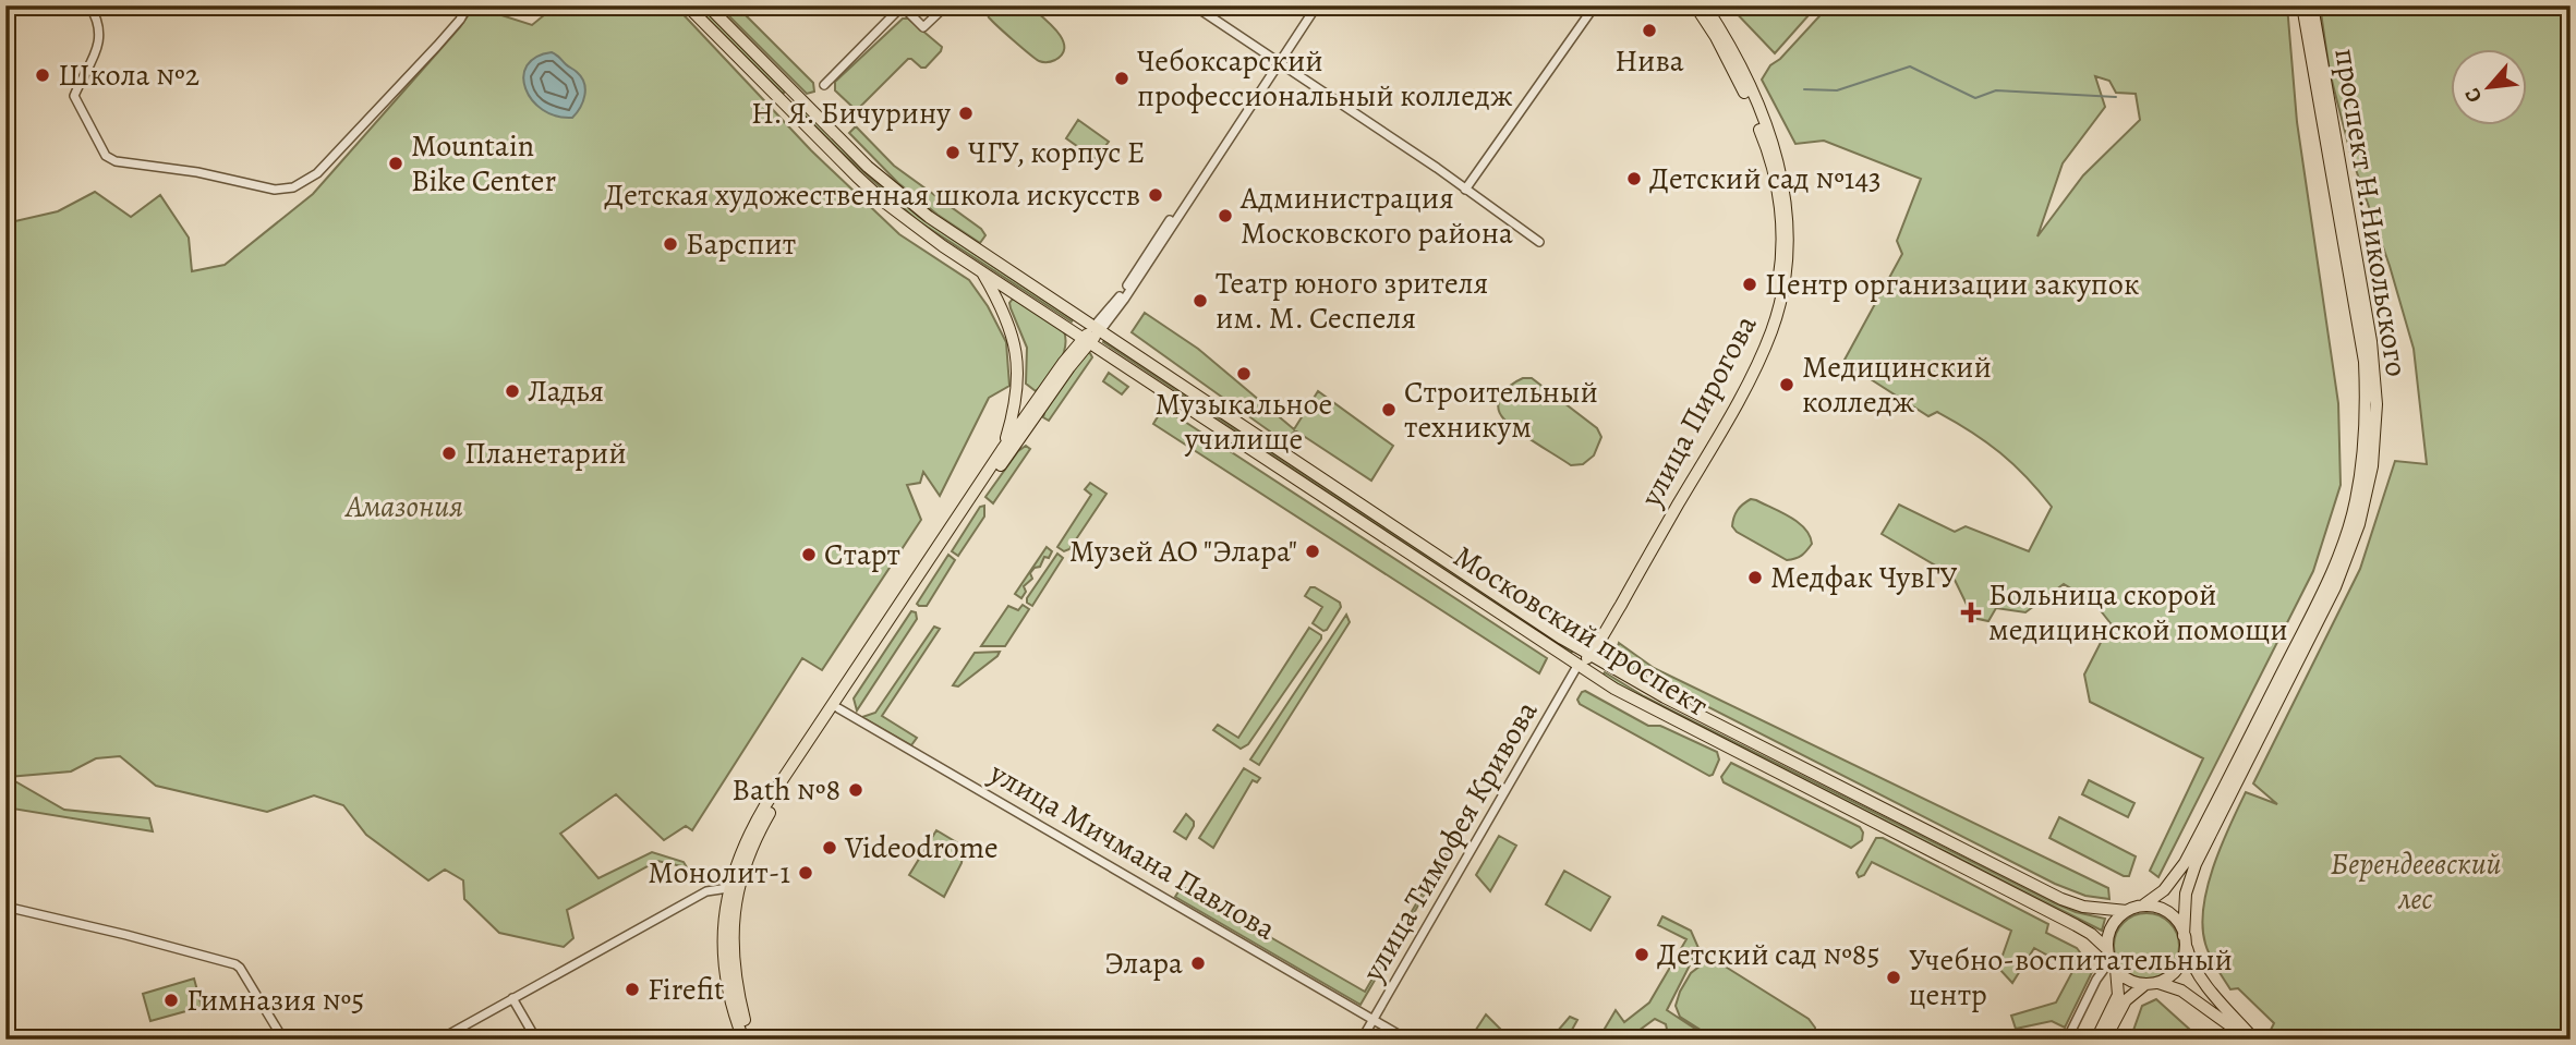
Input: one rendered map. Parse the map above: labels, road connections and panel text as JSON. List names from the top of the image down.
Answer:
{
  "streets": {
    "main road": ["проспект Н.Никольского", "улица Пирогова", "Московский проспект"],
    "street": ["улица Тимофея Кривова", "улица Мичмана Павлова"]
  },
  "crossings": [
    ["проспект Н.Никольского", "Московский проспект"],
    ["улица Пирогова", "Московский проспект"],
    ["улица Пирогова", "улица Тимофея Кривова"],
    ["Московский проспект", "улица Тимофея Кривова"],
    ["улица Тимофея Кривова", "улица Мичмана Павлова"]
  ],
  "parks": ["Амазония", "Берендеевский лес"],
  "places": {
    "other": [
      "Нива",
      "Школа №2",
      "Чебоксарский профессиональный колледж",
      "Н. Я. Бичурину",
      "ЧГУ, корпус Е",
      "Mountain Bike Center",
      "Детский сад №143",
      "Детская художественная школа искусств",
      "Администрация Московского района",
      "Барспит",
      "Центр организации закупок",
      "Театр юного зрителя им. М. Сеспеля",
      "Музыкальное училище",
      "Медицинский колледж",
      "Ладья",
      "Строительный техникум",
      "Планетарий",
      "Музей АО \"Элара\"",
      "Старт",
      "Медфак ЧувГУ",
      "Bath №8",
      "Videodrome",
      "Монолит-1",
      "Детский сад №85",
      "Элара",
      "Учебно-воспитательный центр",
      "Firefit",
      "Гимназия №5"
    ],
    "health": ["Больница скорой медицинской помощи"]
  },
  "north": "bottom left"
}
